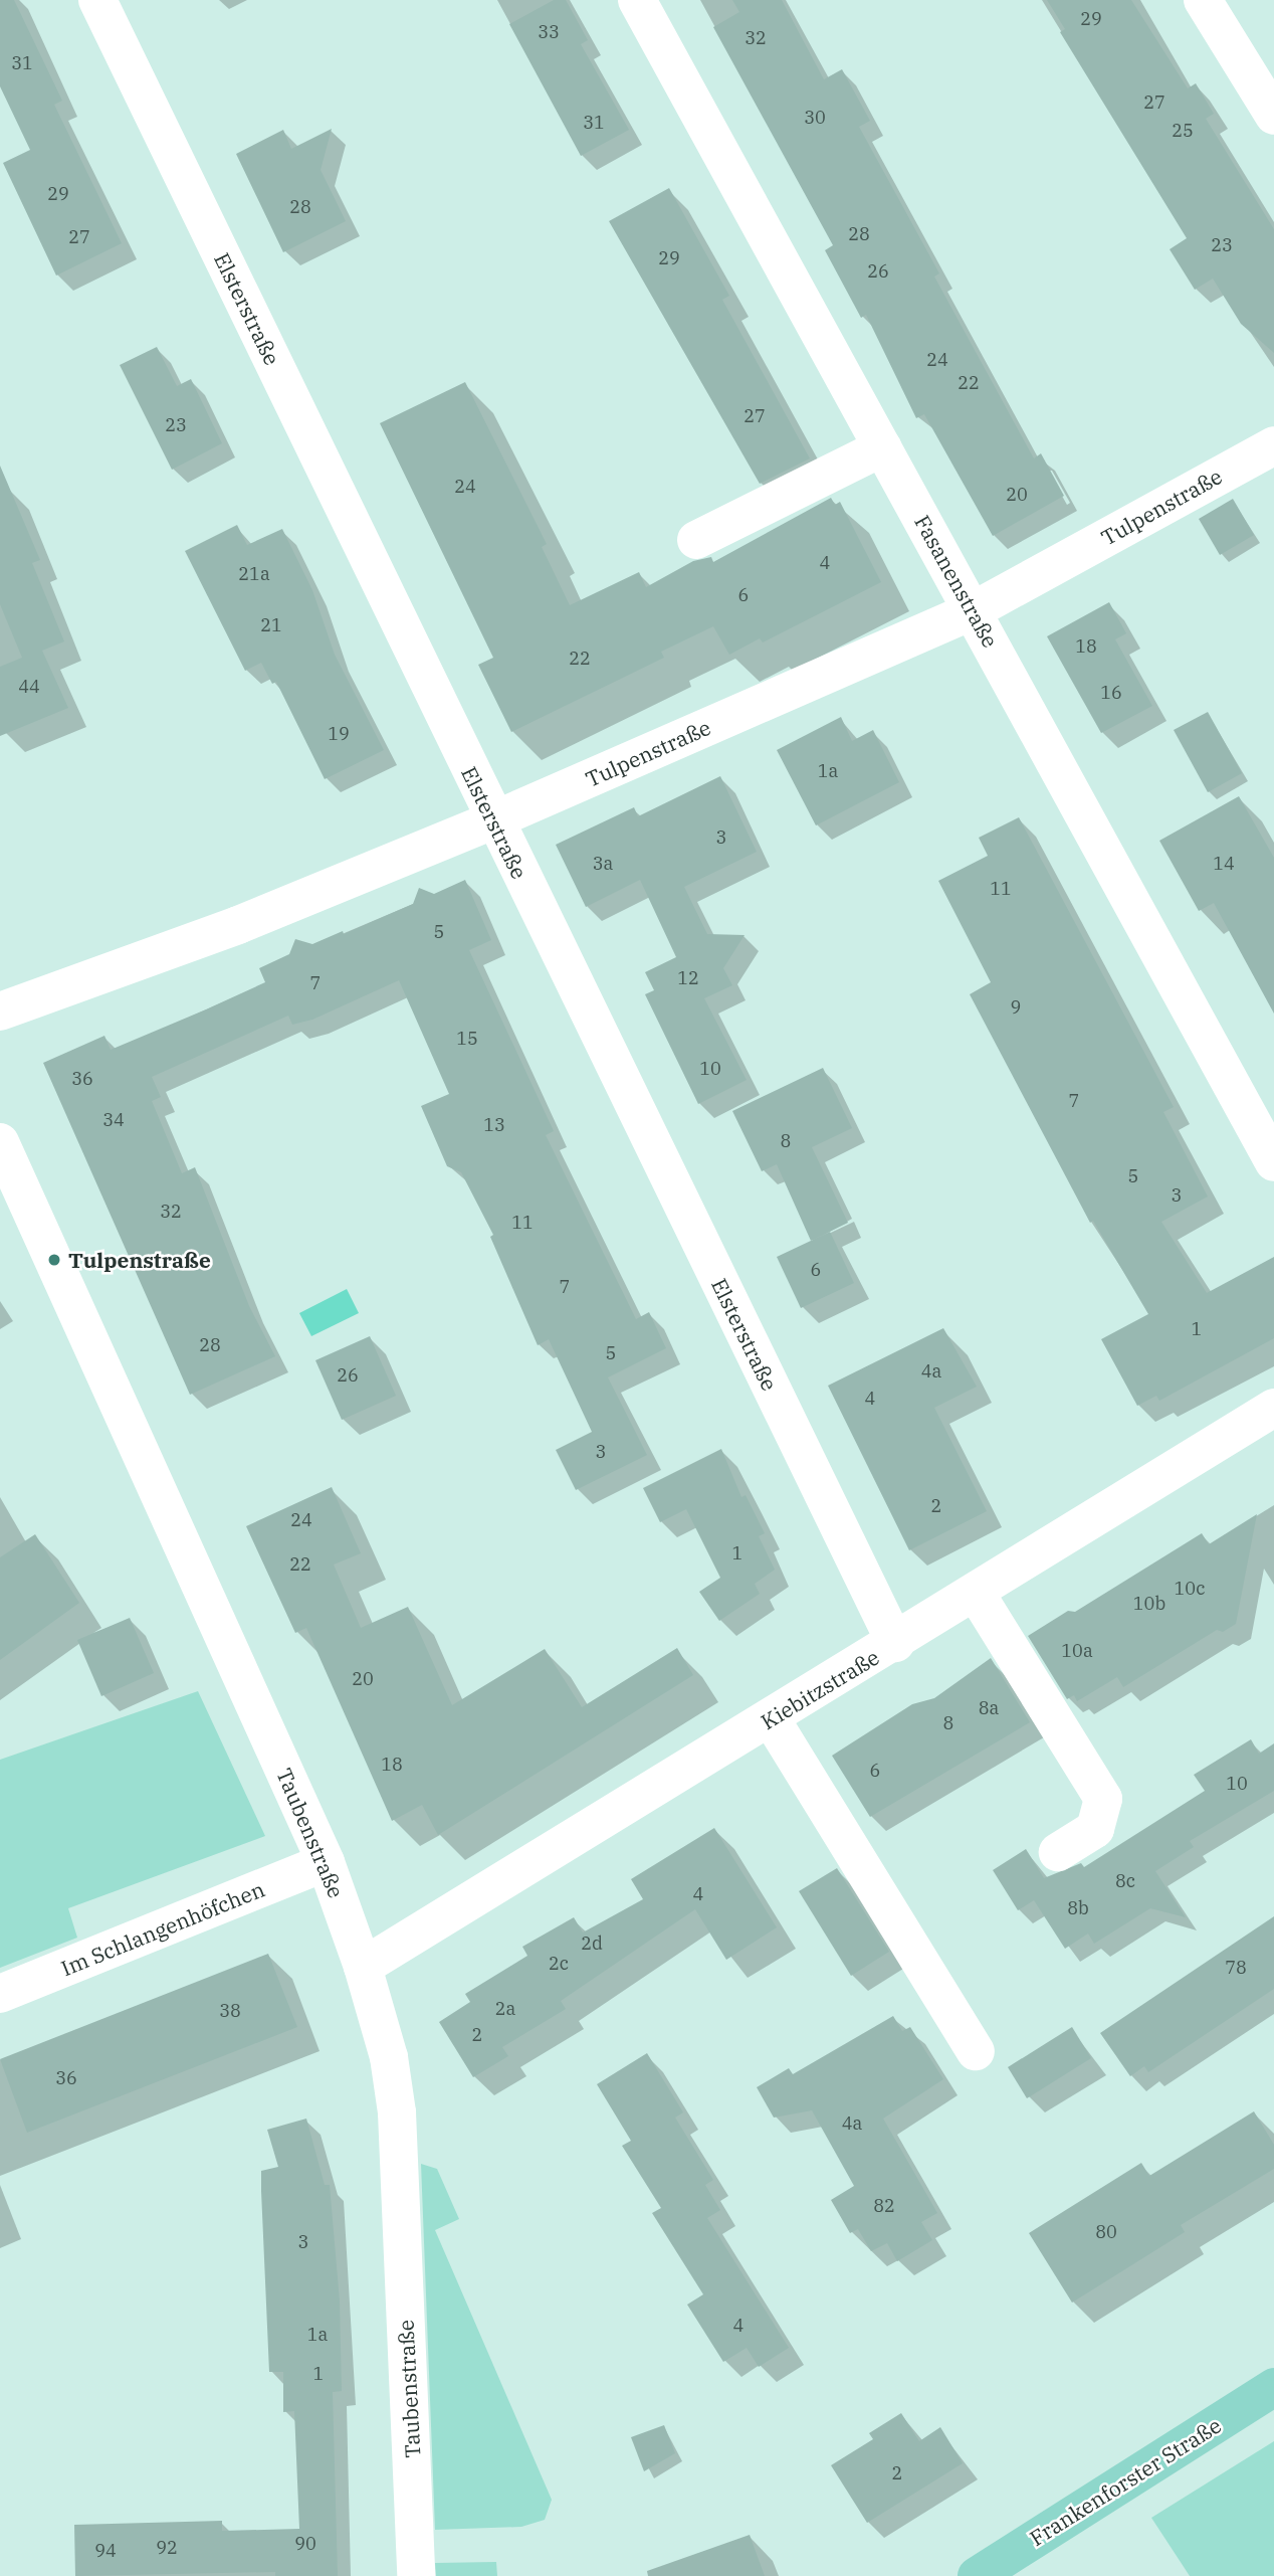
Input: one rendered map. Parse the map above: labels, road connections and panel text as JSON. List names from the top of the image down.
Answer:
{
  "streets": {
    "main road": ["Frankenforster Straße"],
    "street": [
      "Elsterstraße",
      "Tulpenstraße",
      "Fasanenstraße",
      "Kiebitzstraße",
      "Taubenstraße",
      "Im Schlangenhöfchen"
    ]
  },
  "crossings": [
    ["Elsterstraße", "Tulpenstraße"],
    ["Elsterstraße", "Kiebitzstraße"],
    ["Tulpenstraße", "Fasanenstraße"],
    ["Kiebitzstraße", "Taubenstraße"],
    ["Taubenstraße", "Im Schlangenhöfchen"]
  ],
  "places": ["Tulpenstraße"],
  "house_numbers": [
    "29",
    "33",
    "32",
    "31",
    "27",
    "30",
    "31",
    "25",
    "29",
    "28",
    "28",
    "27",
    "23",
    "29",
    "26",
    "24",
    "22",
    "27",
    "23",
    "24",
    "20",
    "4",
    "21a",
    "6",
    "21",
    "18",
    "22",
    "44",
    "16",
    "19",
    "1a",
    "3",
    "3a",
    "14",
    "11",
    "5",
    "12",
    "7",
    "9",
    "15",
    "10",
    "36",
    "7",
    "34",
    "13",
    "8",
    "5",
    "3",
    "32",
    "11",
    "6",
    "7",
    "1",
    "28",
    "5",
    "4a",
    "26",
    "4",
    "3",
    "2",
    "24",
    "1",
    "22",
    "10c",
    "10b",
    "10a",
    "20",
    "8a",
    "8",
    "18",
    "6",
    "10",
    "8c",
    "4",
    "8b",
    "2d",
    "2c",
    "78",
    "2a",
    "38",
    "2",
    "36",
    "4a",
    "82",
    "80",
    "3",
    "4",
    "1a",
    "1",
    "2",
    "90",
    "92",
    "94"
  ]
}
